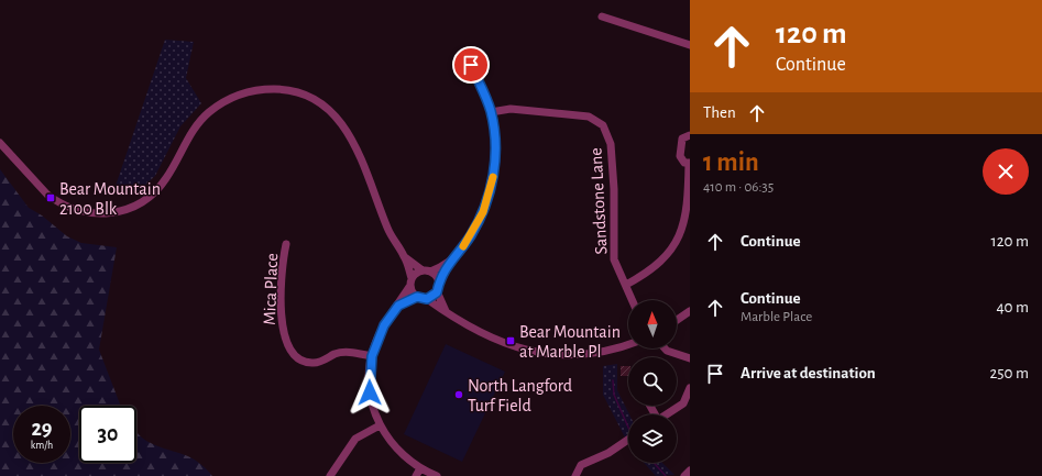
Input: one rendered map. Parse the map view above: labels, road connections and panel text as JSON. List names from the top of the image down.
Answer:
{
  "streets": {
    "street": ["Sandstone Lane", "Mica Place"]
  },
  "places": {
    "transit": ["Bear Mountain 2100 Blk", "Bear Mountain at Marble Pl"],
    "other": ["North Langford Turf Field"]
  },
  "north": "top",
  "page": {
    "turn": ["120 m", "Continue"],
    "then": "Then",
    "heading": ["1 min", "410 m · 06:35"],
    "list": [
      {
        "name": "Continue",
        "value": "120 m"
      },
      {
        "name": "Continue",
        "note": "Marble Place",
        "value": "40 m"
      },
      {
        "name": "Arrive at destination",
        "value": "250 m"
      }
    ],
    "speed": "29 km/h",
    "limit": "30"
  }
}
